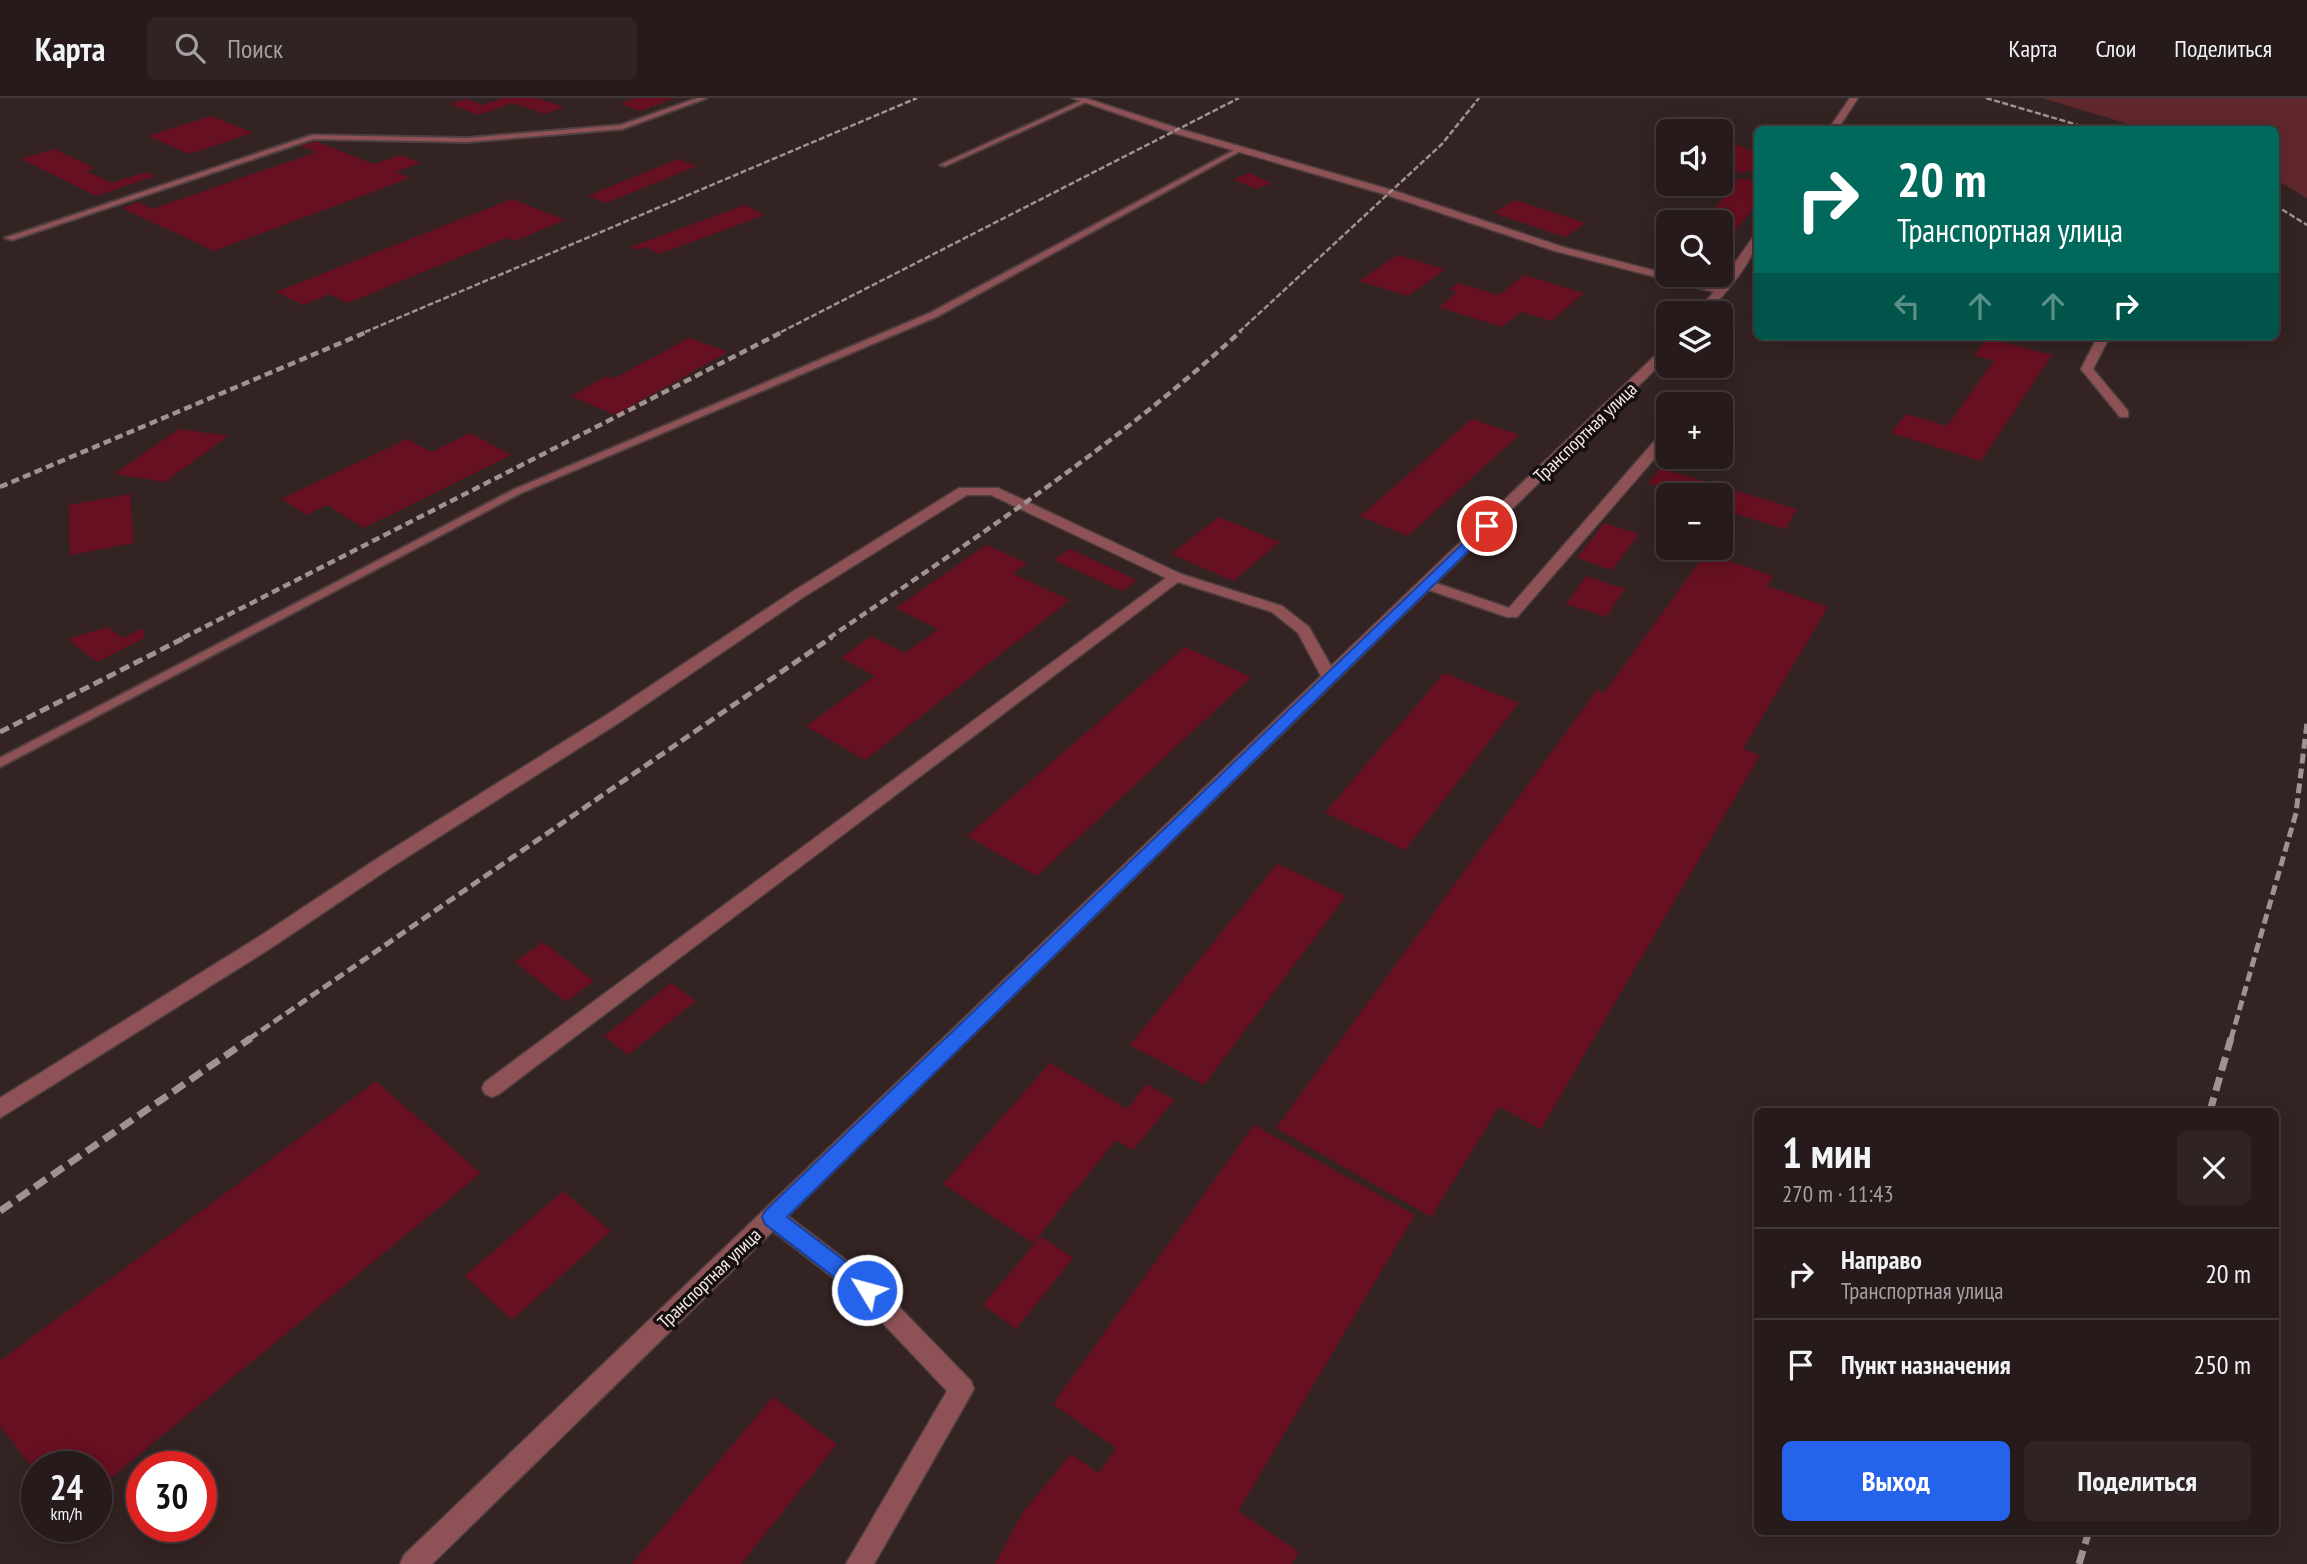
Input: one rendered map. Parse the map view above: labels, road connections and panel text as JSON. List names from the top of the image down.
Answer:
{
  "streets": {
    "street": ["Транспортная улица"]
  },
  "page": {
    "header": "Карта",
    "search": "Поиск",
    "nav": ["Карта", "Слои", "Поделиться"],
    "map_buttons": ["+", "−"],
    "turn": ["20 m", "Транспортная улица"],
    "heading": ["1 мин", "270 m · 11:43"],
    "list": [
      {
        "name": "Направо",
        "note": "Транспортная улица",
        "value": "20 m"
      },
      {
        "name": "Пункт назначения",
        "value": "250 m"
      }
    ],
    "buttons": ["Выход", "Поделиться"],
    "speed": "24 km/h",
    "limit": "30"
  }
}
